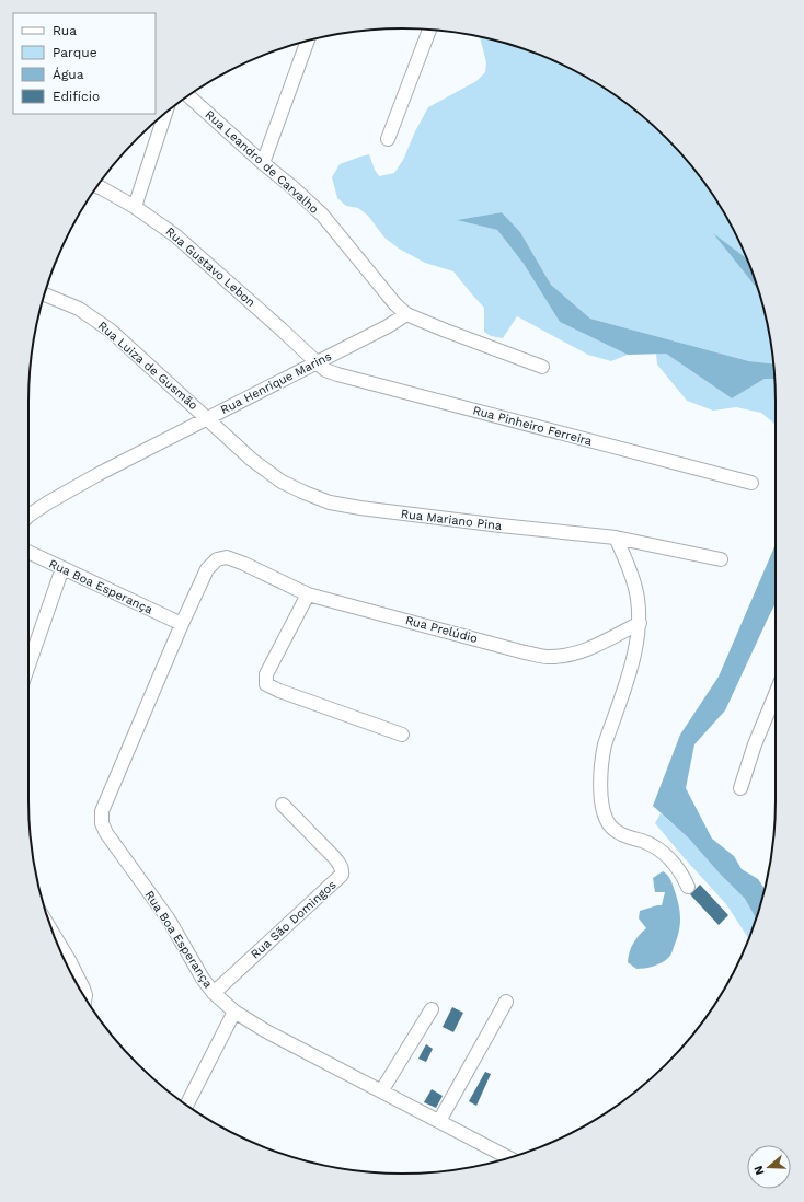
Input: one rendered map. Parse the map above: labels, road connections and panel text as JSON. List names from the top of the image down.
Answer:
{
  "streets": {
    "street": [
      "Rua Leandro de Carvalho",
      "Rua Gustavo Lebon",
      "Rua Luiza de Gusmão",
      "Rua Henrique Marins",
      "Rua Pinheiro Ferreira",
      "Rua Mariano Pina",
      "Rua Boa Esperança",
      "Rua Prelúdio",
      "Rua São Domingos"
    ]
  },
  "crossings": [
    ["Rua Leandro de Carvalho", "Rua Henrique Marins"],
    ["Rua Gustavo Lebon", "Rua Henrique Marins"],
    ["Rua Gustavo Lebon", "Rua Pinheiro Ferreira"],
    ["Rua Luiza de Gusmão", "Rua Henrique Marins"],
    ["Rua Luiza de Gusmão", "Rua Mariano Pina"],
    ["Rua Henrique Marins", "Rua Pinheiro Ferreira"],
    ["Rua Henrique Marins", "Rua Mariano Pina"],
    ["Rua Boa Esperança", "Rua Prelúdio"],
    ["Rua Boa Esperança", "Rua São Domingos"]
  ],
  "legend": [
    "Rua",
    "Parque",
    "Água",
    "Edifício"
  ],
  "north": "left"
}
